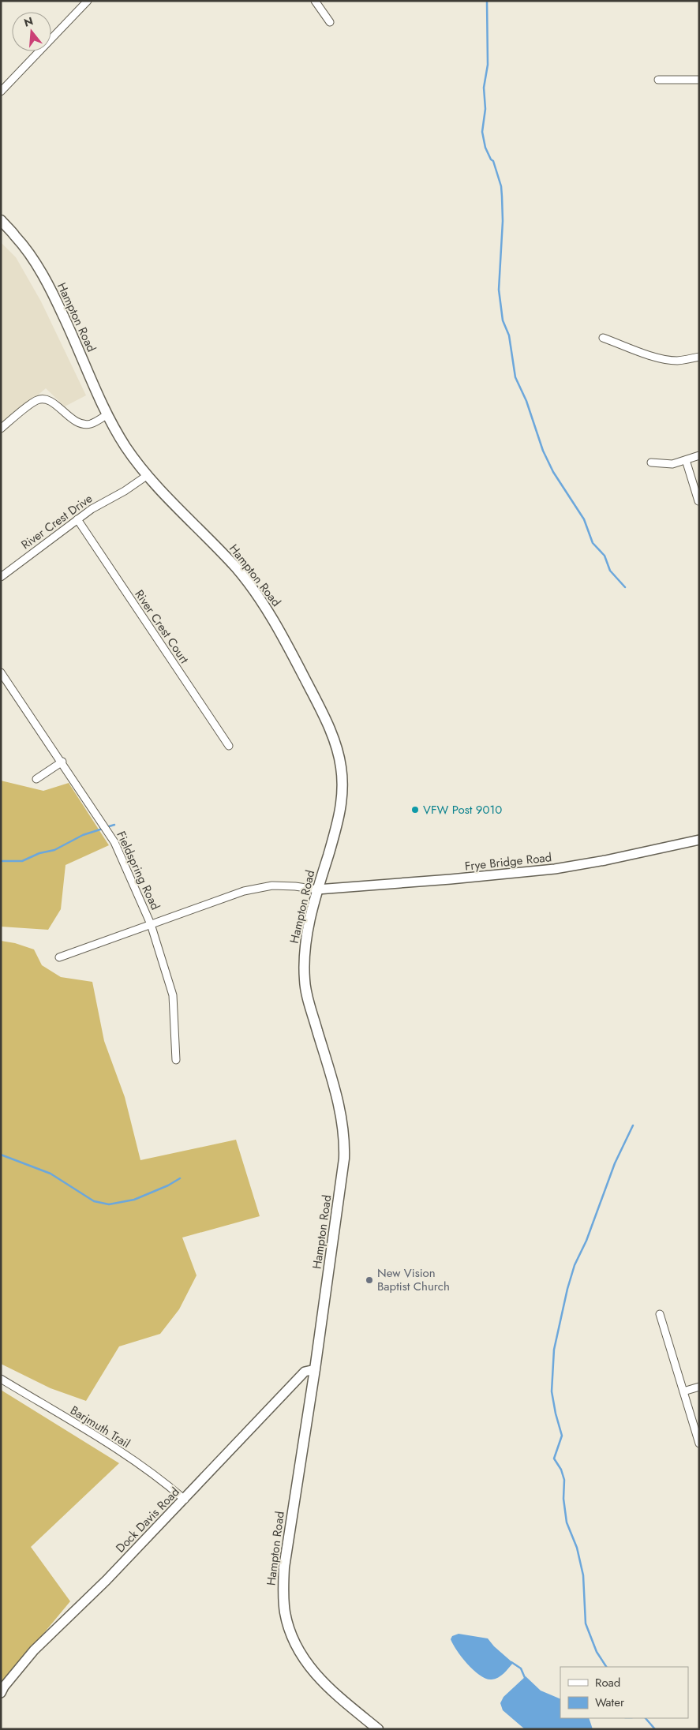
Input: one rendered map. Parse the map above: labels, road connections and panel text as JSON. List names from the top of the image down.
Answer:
{
  "streets": {
    "main road": ["Hampton Road"],
    "street": [
      "River Crest Drive",
      "River Crest Court",
      "Frye Bridge Road",
      "Fieldspring Road",
      "Barjmuth Trail",
      "Dock Davis Road"
    ]
  },
  "crossings": [
    ["Hampton Road", "River Crest Drive"],
    ["Hampton Road", "Frye Bridge Road"],
    ["Hampton Road", "Dock Davis Road"],
    ["River Crest Drive", "River Crest Court"],
    ["Barjmuth Trail", "Dock Davis Road"]
  ],
  "places": ["VFW Post 9010", "New Vision Baptist Church"],
  "legend": ["Road", "Water"],
  "north": "top"
}
